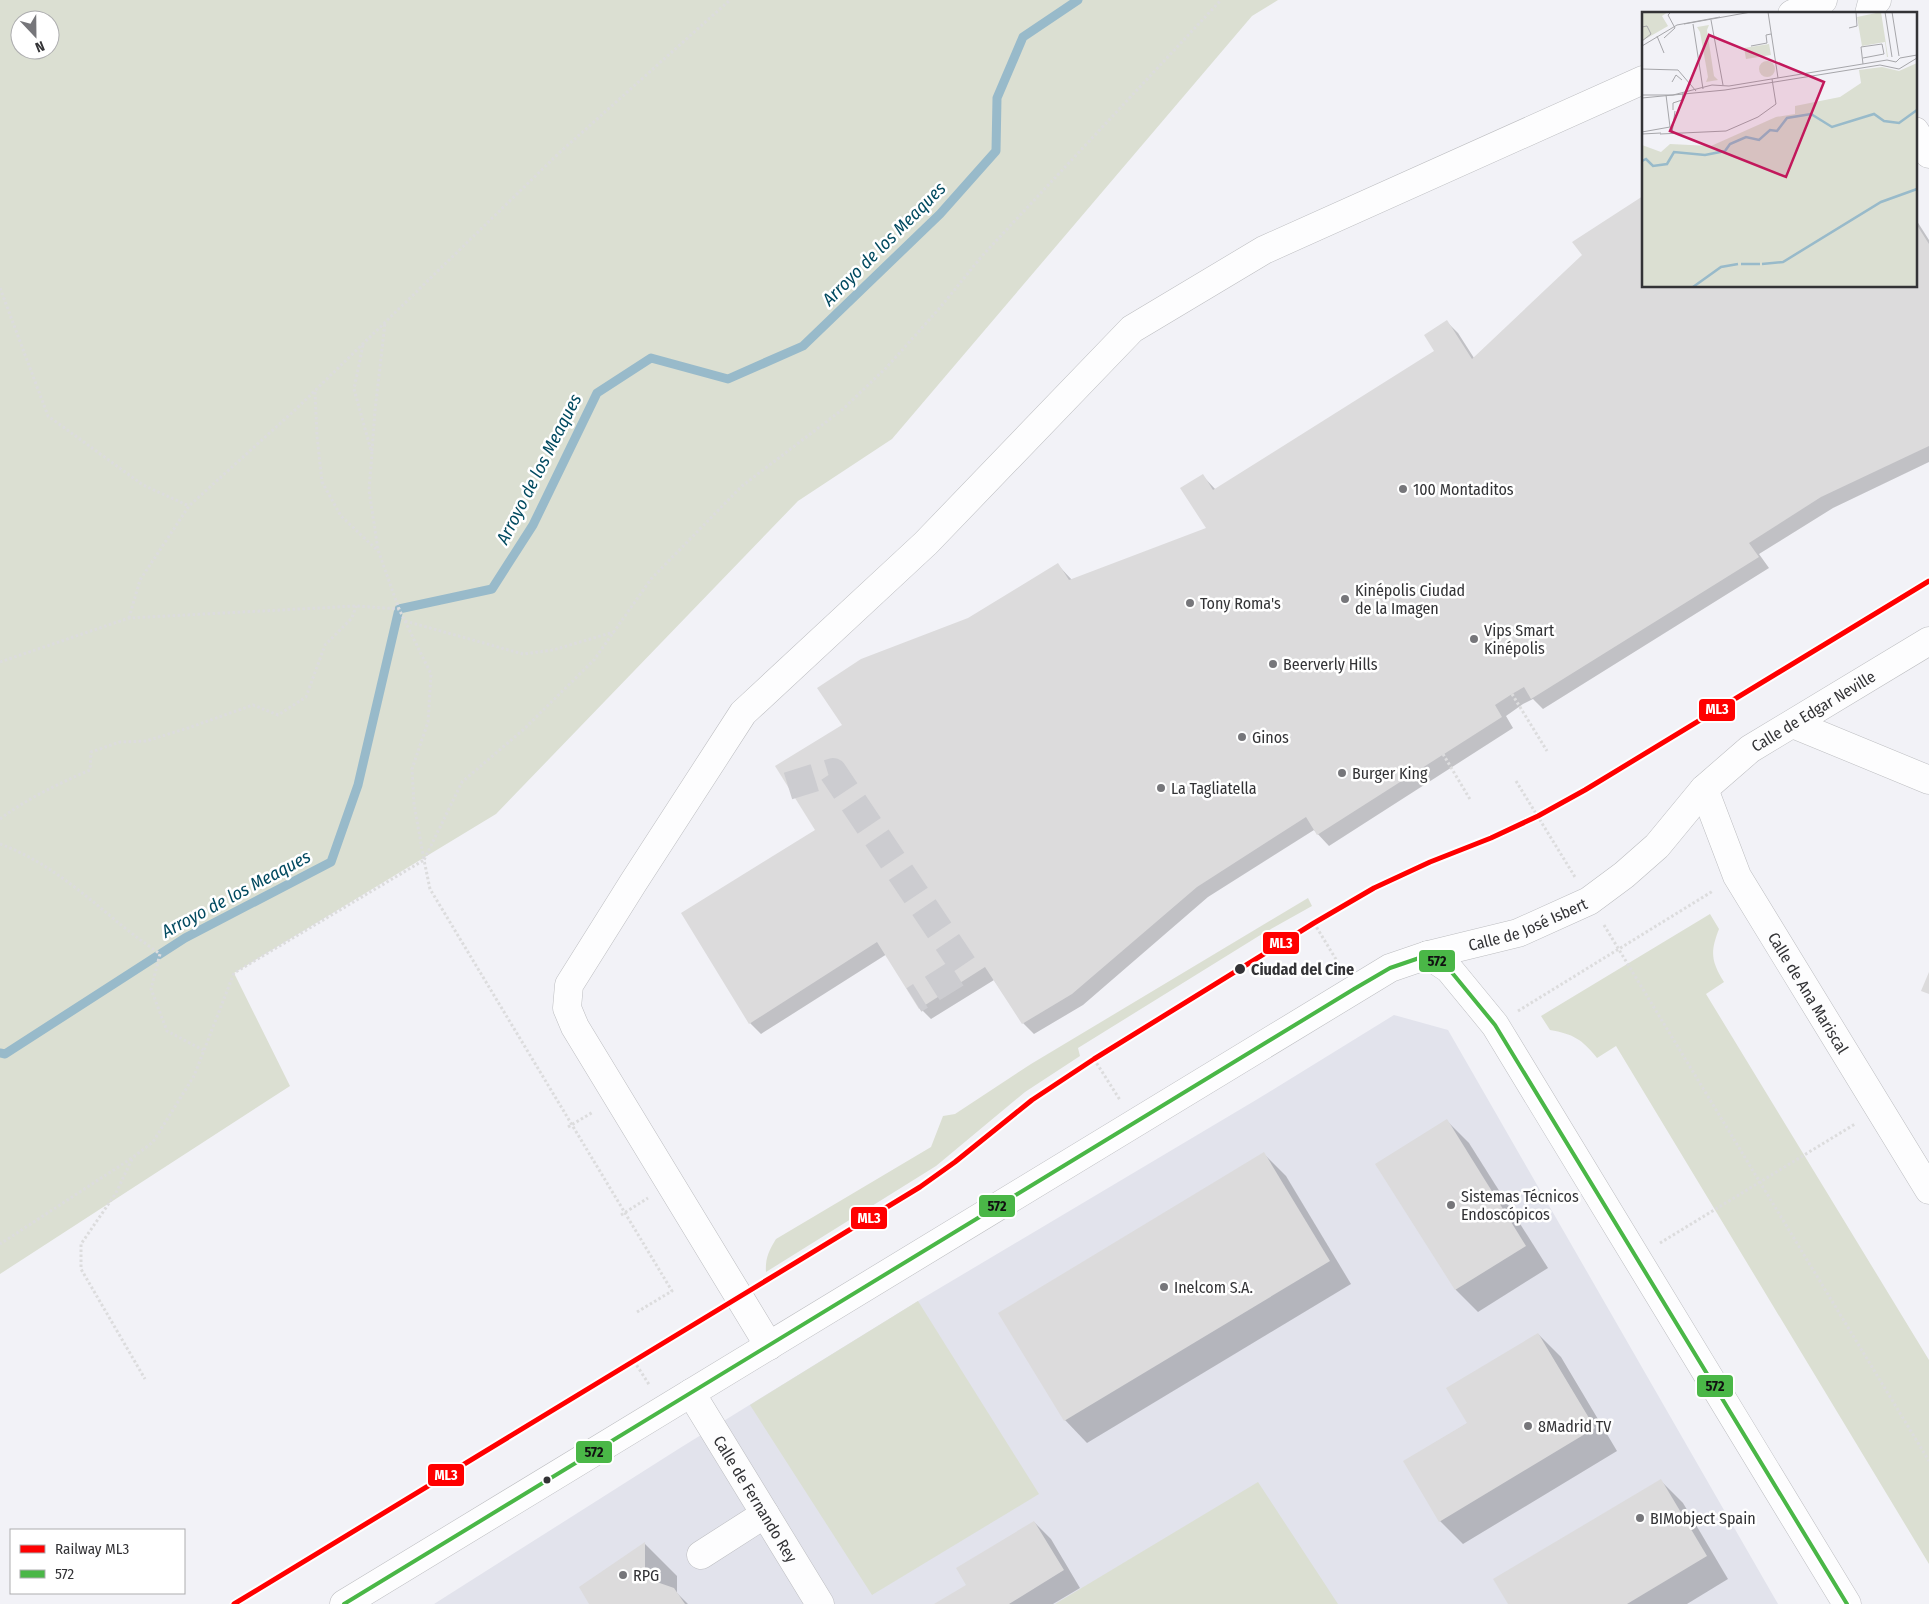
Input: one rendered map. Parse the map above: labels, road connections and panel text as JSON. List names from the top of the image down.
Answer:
{
  "streets": {
    "street": [
      "Calle de Edgar Neville",
      "Calle de José Isbert",
      "Calle de Ana Mariscal",
      "Calle de Fernando Rey"
    ]
  },
  "crossings": [
    ["Calle de Edgar Neville", "Calle de José Isbert"],
    ["Calle de Edgar Neville", "Calle de Ana Mariscal"],
    ["Calle de José Isbert", "Calle de Ana Mariscal"],
    ["Calle de José Isbert", "Calle de Fernando Rey"]
  ],
  "water": ["Arroyo de los Meaques"],
  "places": [
    "100 Montaditos",
    "Kinépolis Ciudad de la Imagen",
    "Tony Roma's",
    "Vips Smart Kinépolis",
    "Beerverly Hills",
    "Ginos",
    "Burger King",
    "La Tagliatella",
    "Ciudad del Cine",
    "Sistemas Técnicos Endoscópicos",
    "Inelcom S.A.",
    "8Madrid TV",
    "BIMobject Spain",
    "RPG"
  ],
  "lines": ["rail line ML3", "transit line 572"],
  "legend": ["Railway ML3", "572"],
  "north": "bottom"
}
